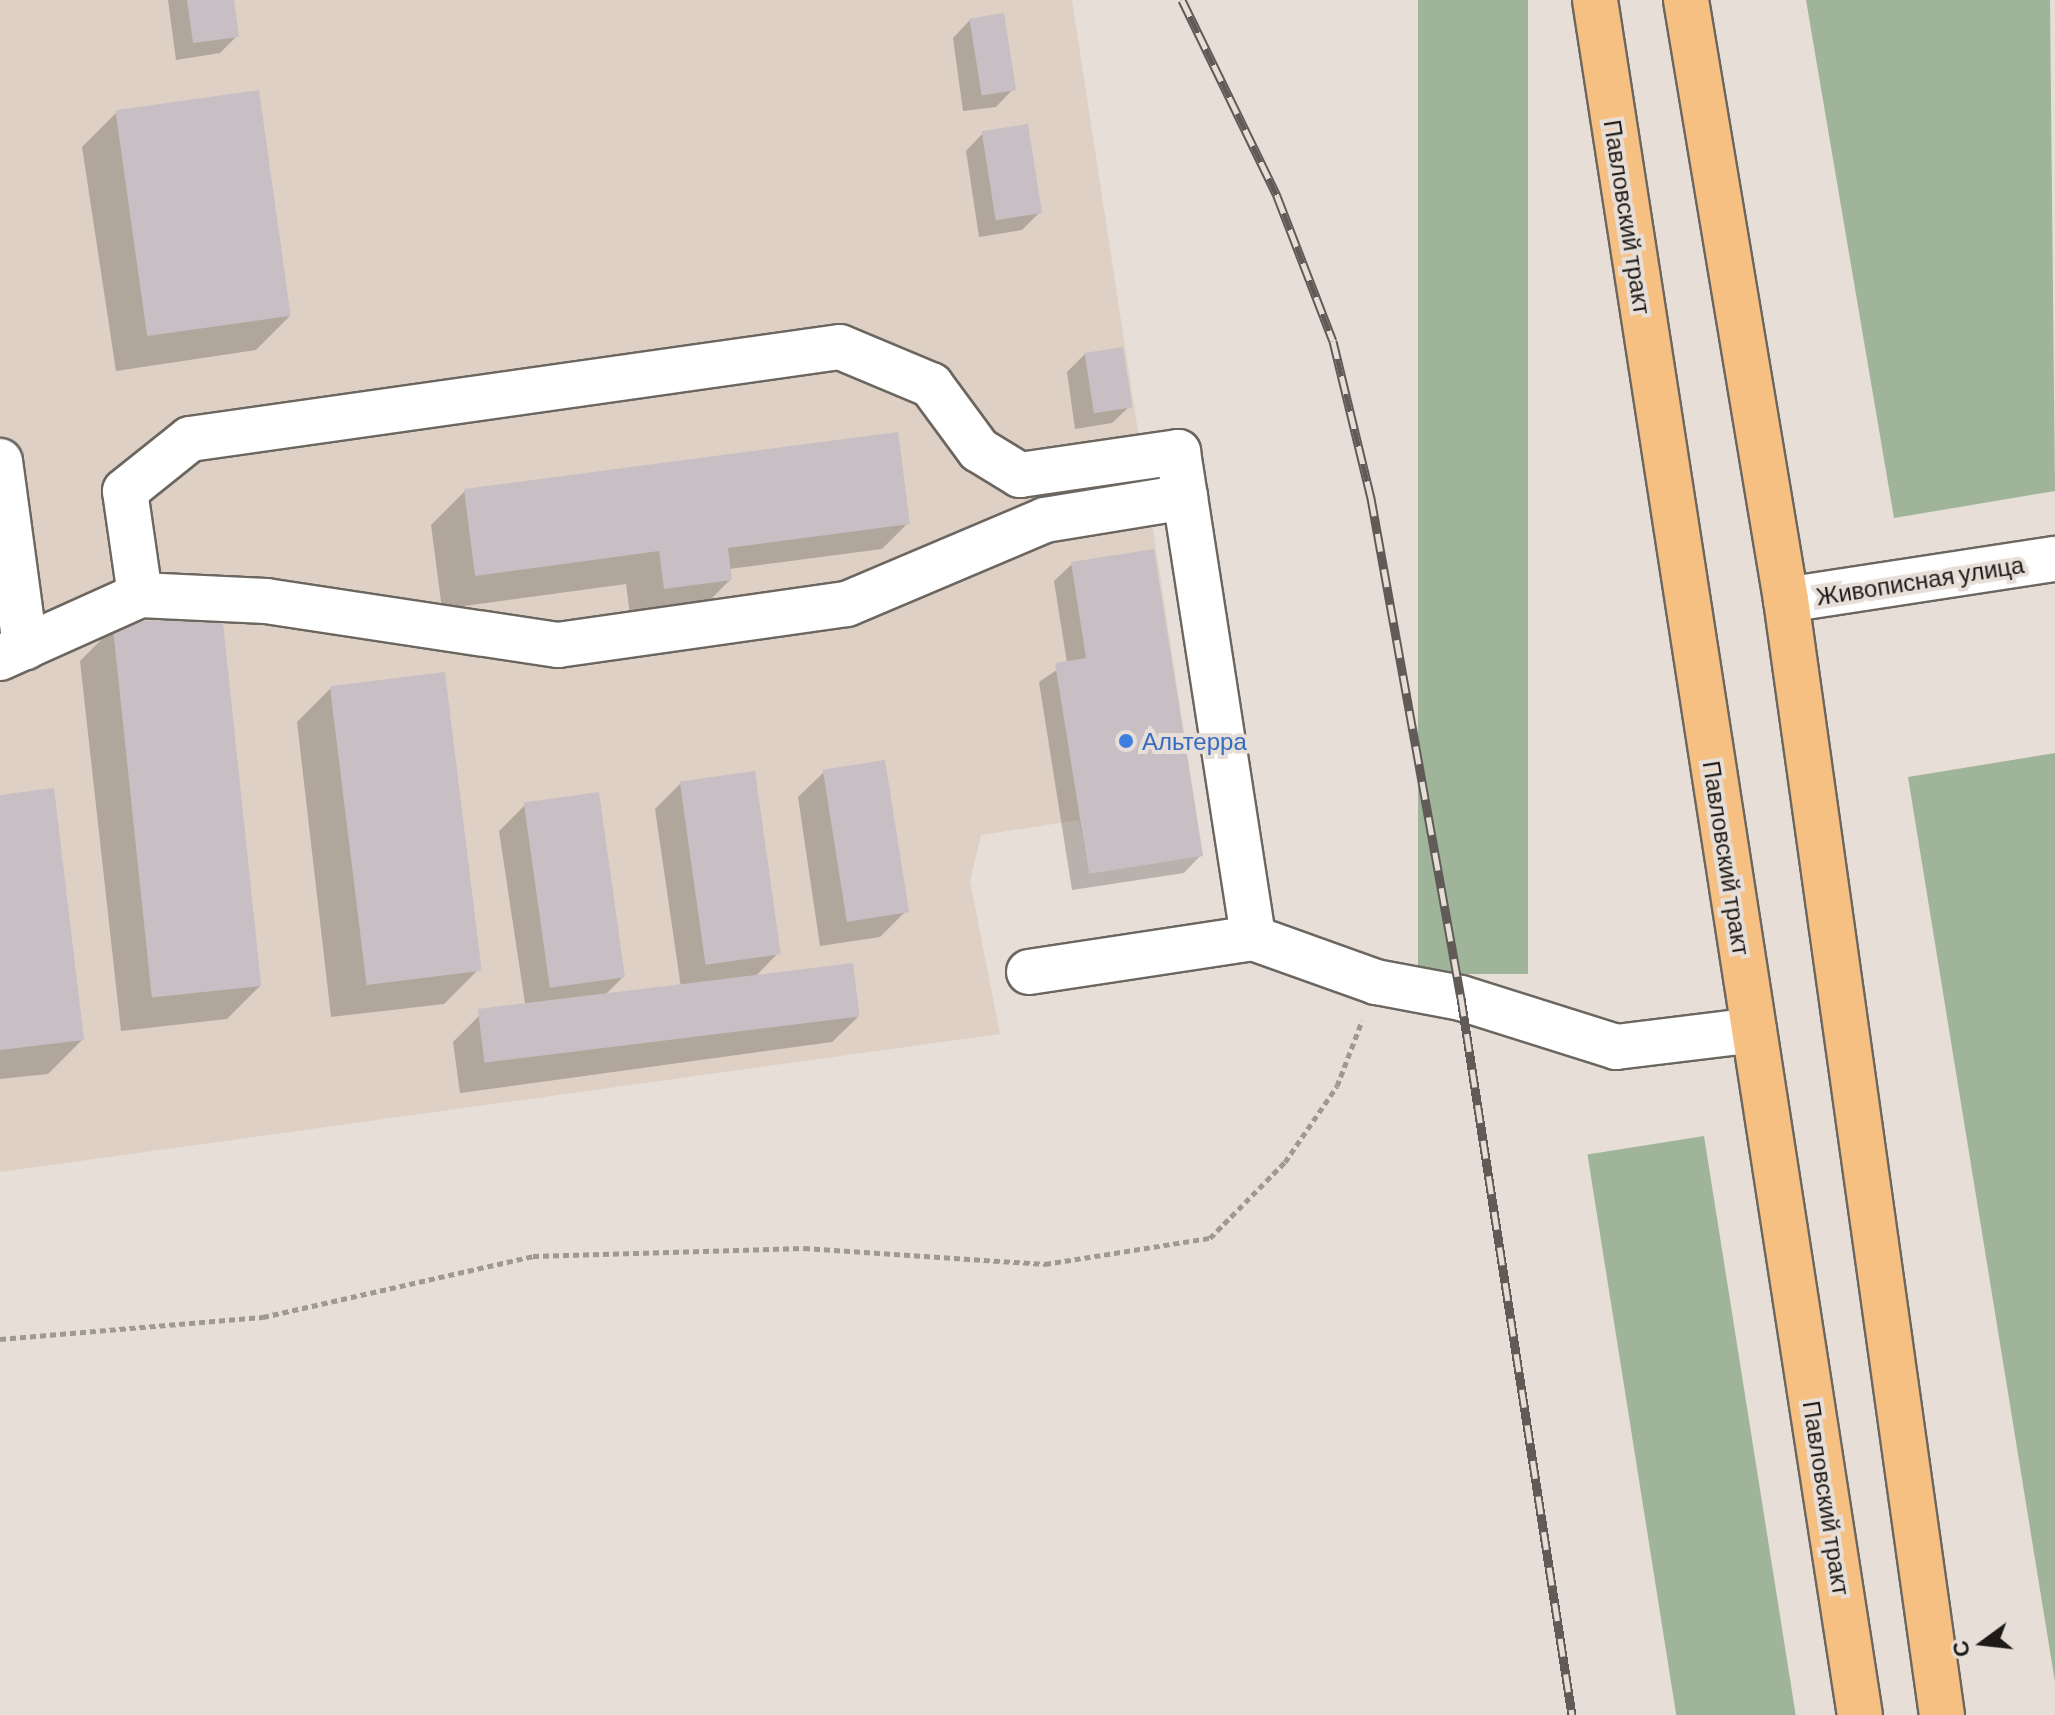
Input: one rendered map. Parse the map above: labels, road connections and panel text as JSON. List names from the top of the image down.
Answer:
{
  "streets": {
    "highway": ["Павловский тракт"],
    "street": ["Живописная улица"]
  },
  "places": ["Альтерра"],
  "north": "left"
}
